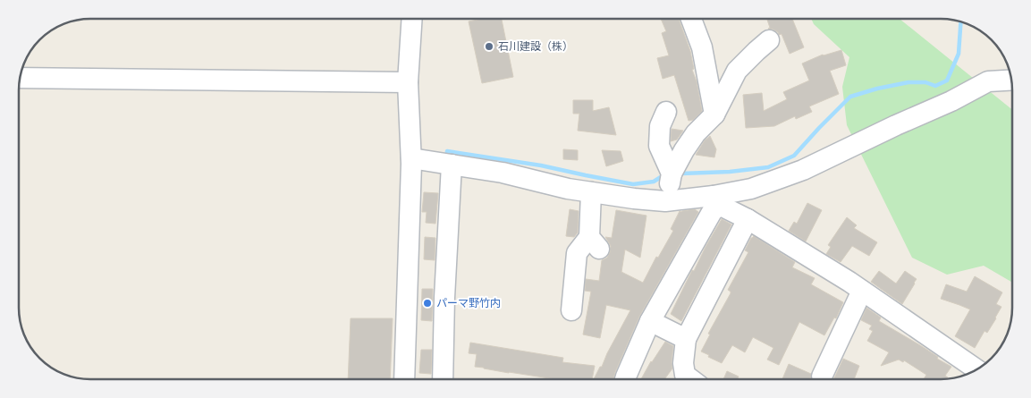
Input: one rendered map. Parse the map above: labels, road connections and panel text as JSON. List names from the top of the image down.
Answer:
{
  "places": ["石川建設（株）", "パーマ野竹内"]
}
